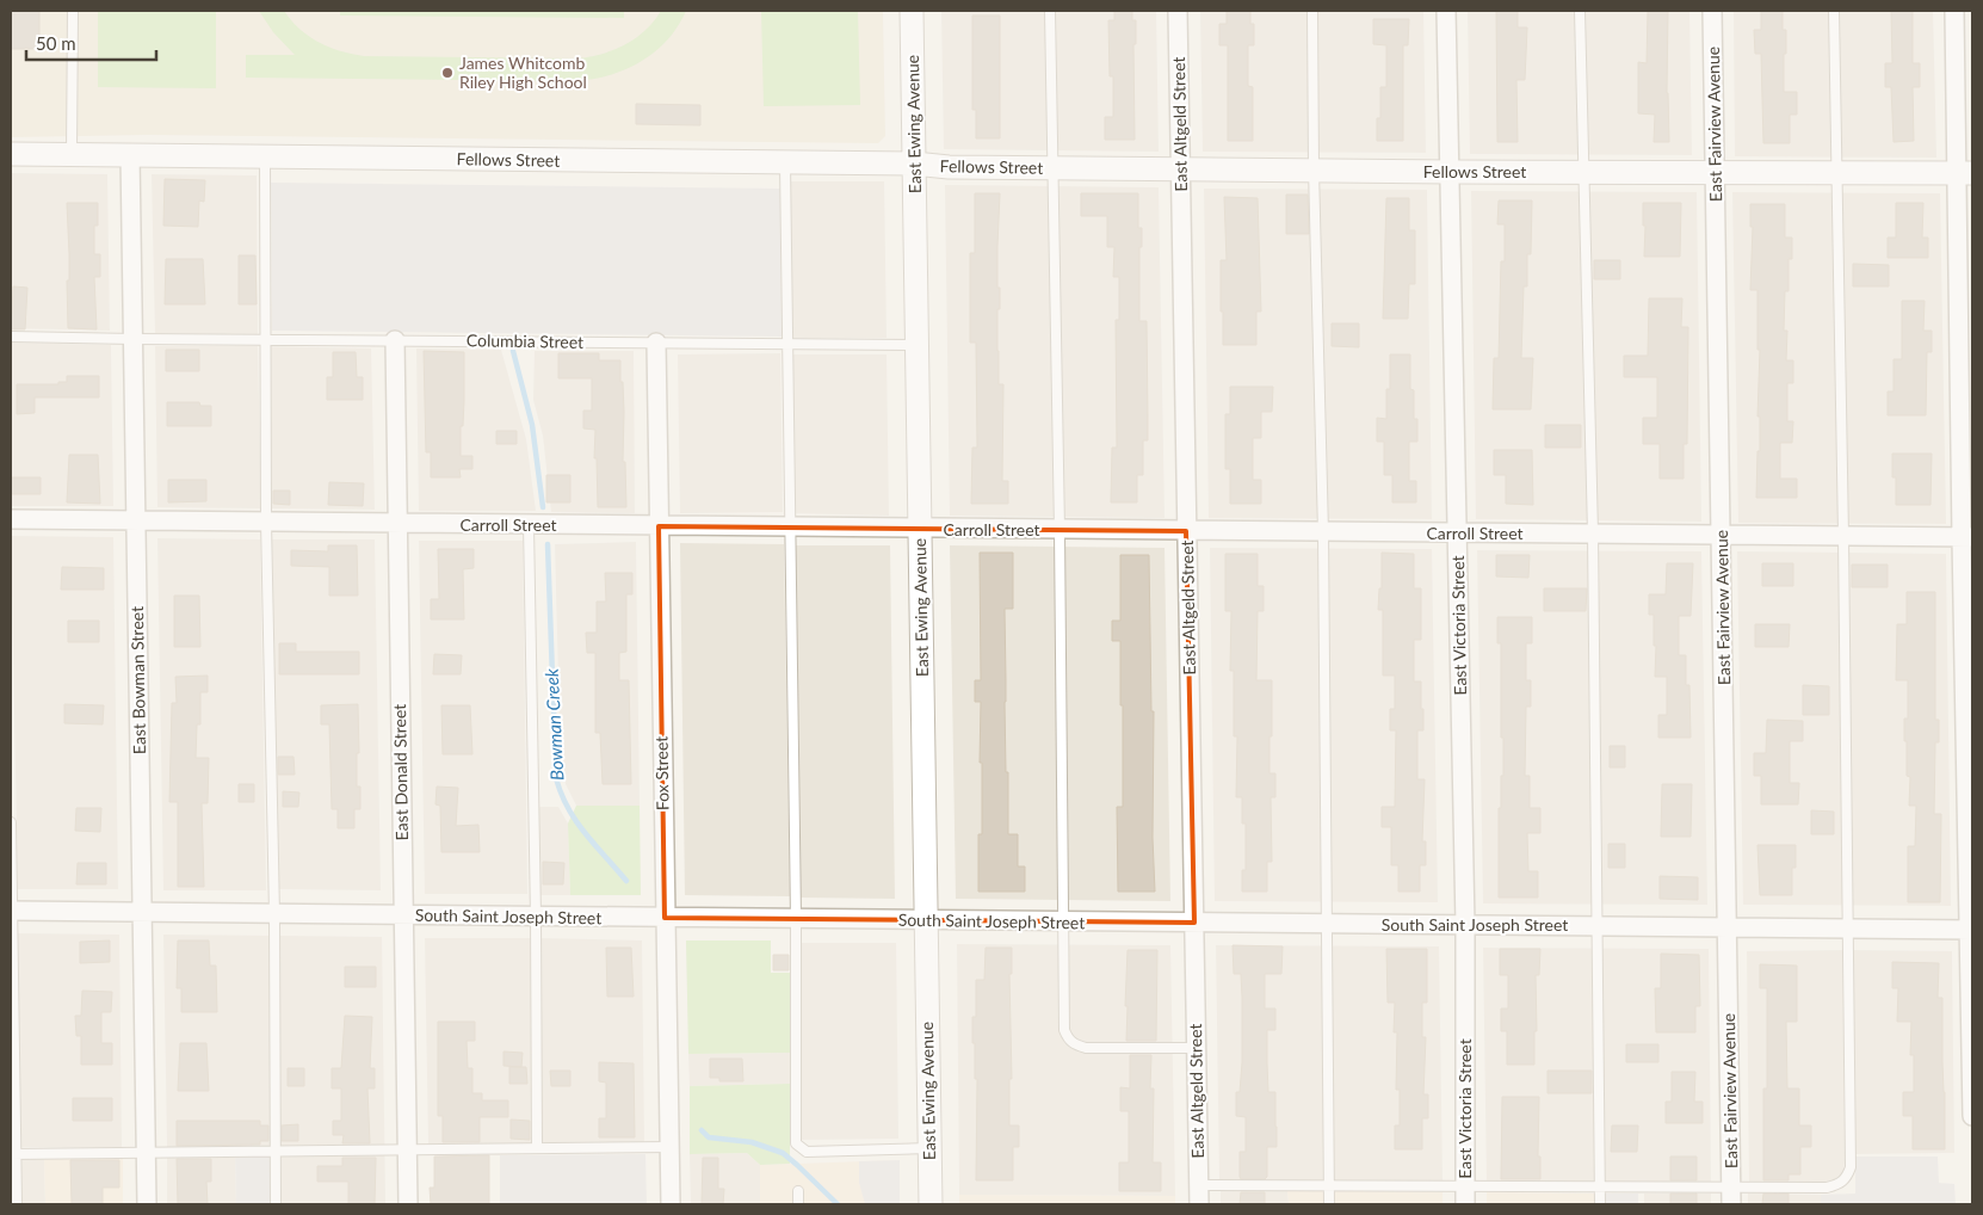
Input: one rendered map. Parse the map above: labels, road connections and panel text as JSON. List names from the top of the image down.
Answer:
{
  "streets": {
    "street": [
      "East Ewing Avenue",
      "East Altgeld Street",
      "East Fairview Avenue",
      "Fellows Street",
      "Carroll Street",
      "East Victoria Street",
      "East Bowman Street",
      "East Donald Street",
      "Fox Street",
      "South Saint Joseph Street"
    ],
    "lane": ["Columbia Street"]
  },
  "crossings": [
    ["East Ewing Avenue", "Fellows Street"],
    ["East Ewing Avenue", "Columbia Street"],
    ["East Ewing Avenue", "Carroll Street"],
    ["East Ewing Avenue", "South Saint Joseph Street"],
    ["East Altgeld Street", "Fellows Street"],
    ["East Altgeld Street", "Carroll Street"],
    ["East Altgeld Street", "South Saint Joseph Street"],
    ["East Fairview Avenue", "Fellows Street"],
    ["East Fairview Avenue", "Carroll Street"],
    ["East Fairview Avenue", "South Saint Joseph Street"],
    ["Fellows Street", "East Victoria Street"],
    ["Fellows Street", "East Bowman Street"],
    ["Columbia Street", "East Bowman Street"],
    ["Columbia Street", "East Donald Street"],
    ["Columbia Street", "Fox Street"],
    ["Carroll Street", "East Victoria Street"],
    ["Carroll Street", "East Bowman Street"],
    ["Carroll Street", "East Donald Street"],
    ["Carroll Street", "Fox Street"],
    ["East Victoria Street", "South Saint Joseph Street"],
    ["East Bowman Street", "South Saint Joseph Street"],
    ["East Donald Street", "South Saint Joseph Street"],
    ["Fox Street", "South Saint Joseph Street"]
  ],
  "water": ["Bowman Creek"],
  "places": ["James Whitcomb Riley High School"],
  "scale_bar": "50 m"
}
